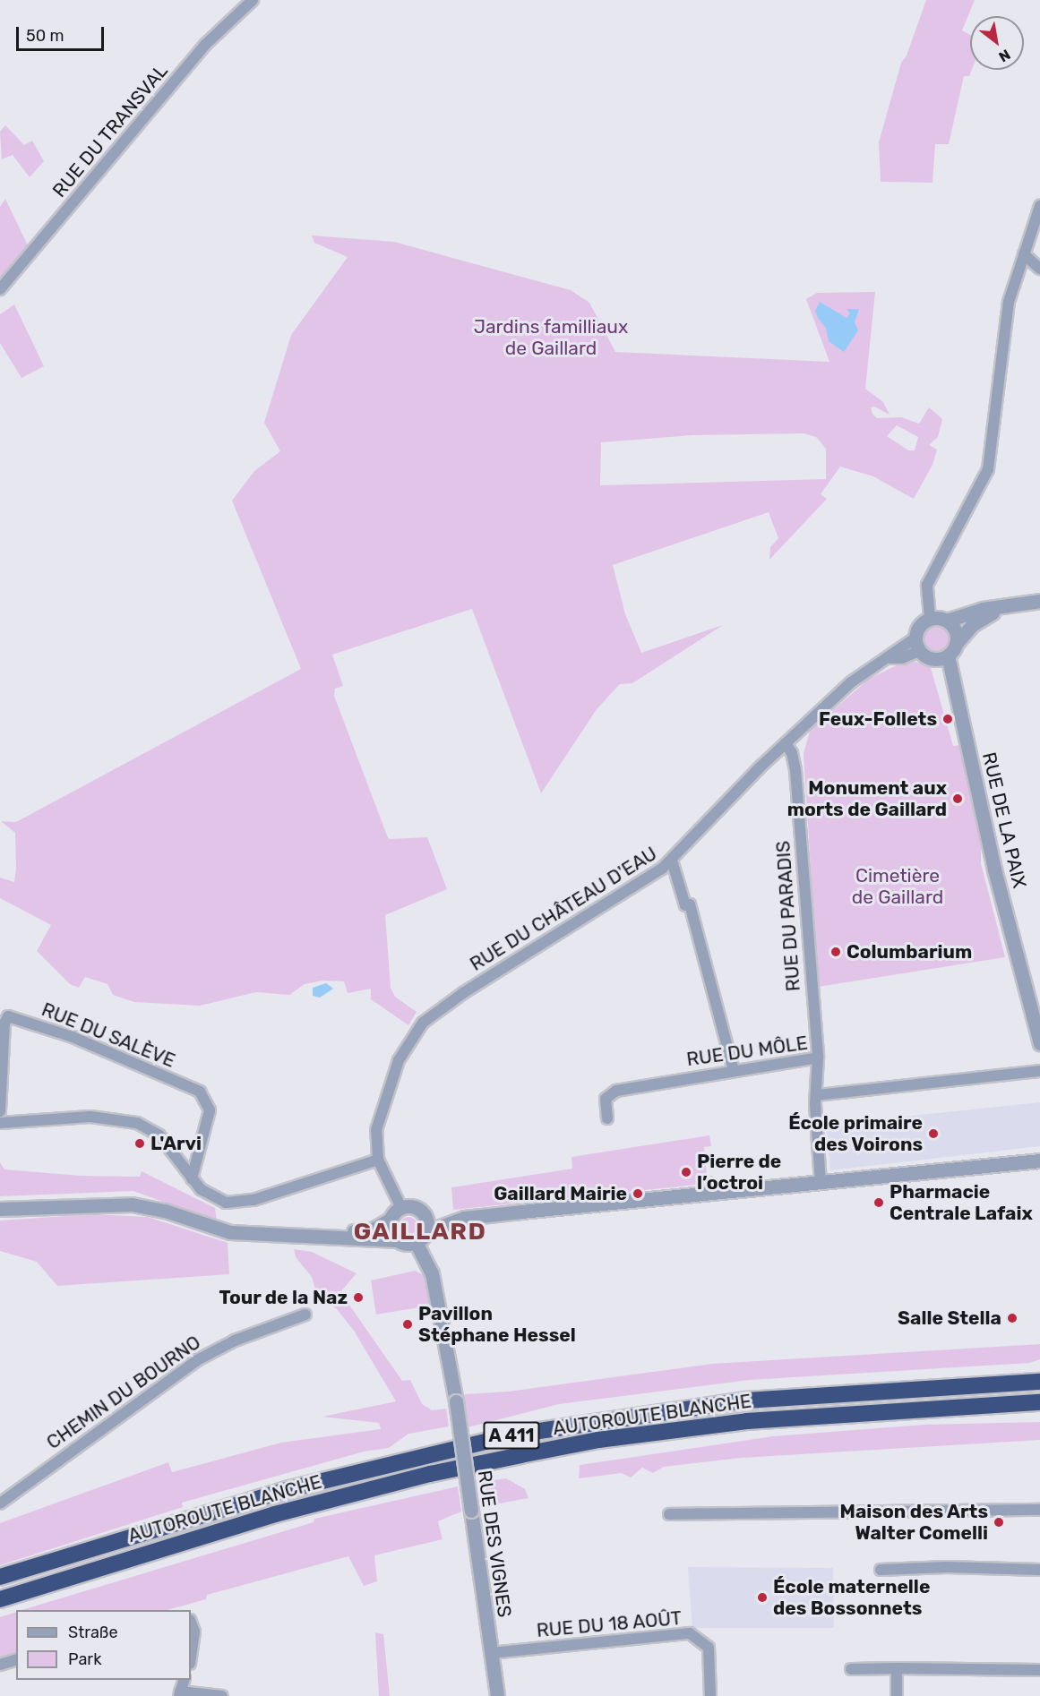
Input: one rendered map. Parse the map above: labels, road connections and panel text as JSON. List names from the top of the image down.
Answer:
{
  "streets": {
    "highway": ["AUTOROUTE BLANCHE", "A 411"],
    "street": [
      "RUE DU TRANSVAL",
      "RUE DE LA PAIX",
      "RUE DU CHÂTEAU D'EAU",
      "RUE DU PARADIS",
      "RUE DU SALÈVE",
      "RUE DU MÔLE",
      "CHEMIN DU BOURNO",
      "RUE DES VIGNES",
      "RUE DU 18 AOÛT"
    ]
  },
  "crossings": [
    ["RUE DE LA PAIX", "RUE DU CHÂTEAU D'EAU"],
    ["RUE DU CHÂTEAU D'EAU", "RUE DU PARADIS"],
    ["RUE DU CHÂTEAU D'EAU", "RUE DES VIGNES"],
    ["RUE DU PARADIS", "RUE DU MÔLE"],
    ["RUE DES VIGNES", "RUE DU 18 AOÛT"]
  ],
  "districts": ["GAILLARD"],
  "parks": ["Jardins familliaux de Gaillard", "Cimetière de Gaillard"],
  "places": [
    "Feux-Follets",
    "Monument aux morts de Gaillard",
    "Columbarium",
    "École primaire des Voirons",
    "L'Arvi",
    "Pierre de l’octroi",
    "Gaillard Mairie",
    "Pharmacie Centrale Lafaix",
    "Tour de la Naz",
    "Salle Stella",
    "Pavillon Stéphane Hessel",
    "Maison des Arts Walter Comelli",
    "École maternelle des Bossonnets"
  ],
  "legend": ["Straße", "Park"],
  "scale_bar": "50 m",
  "north": "bottom right"
}
